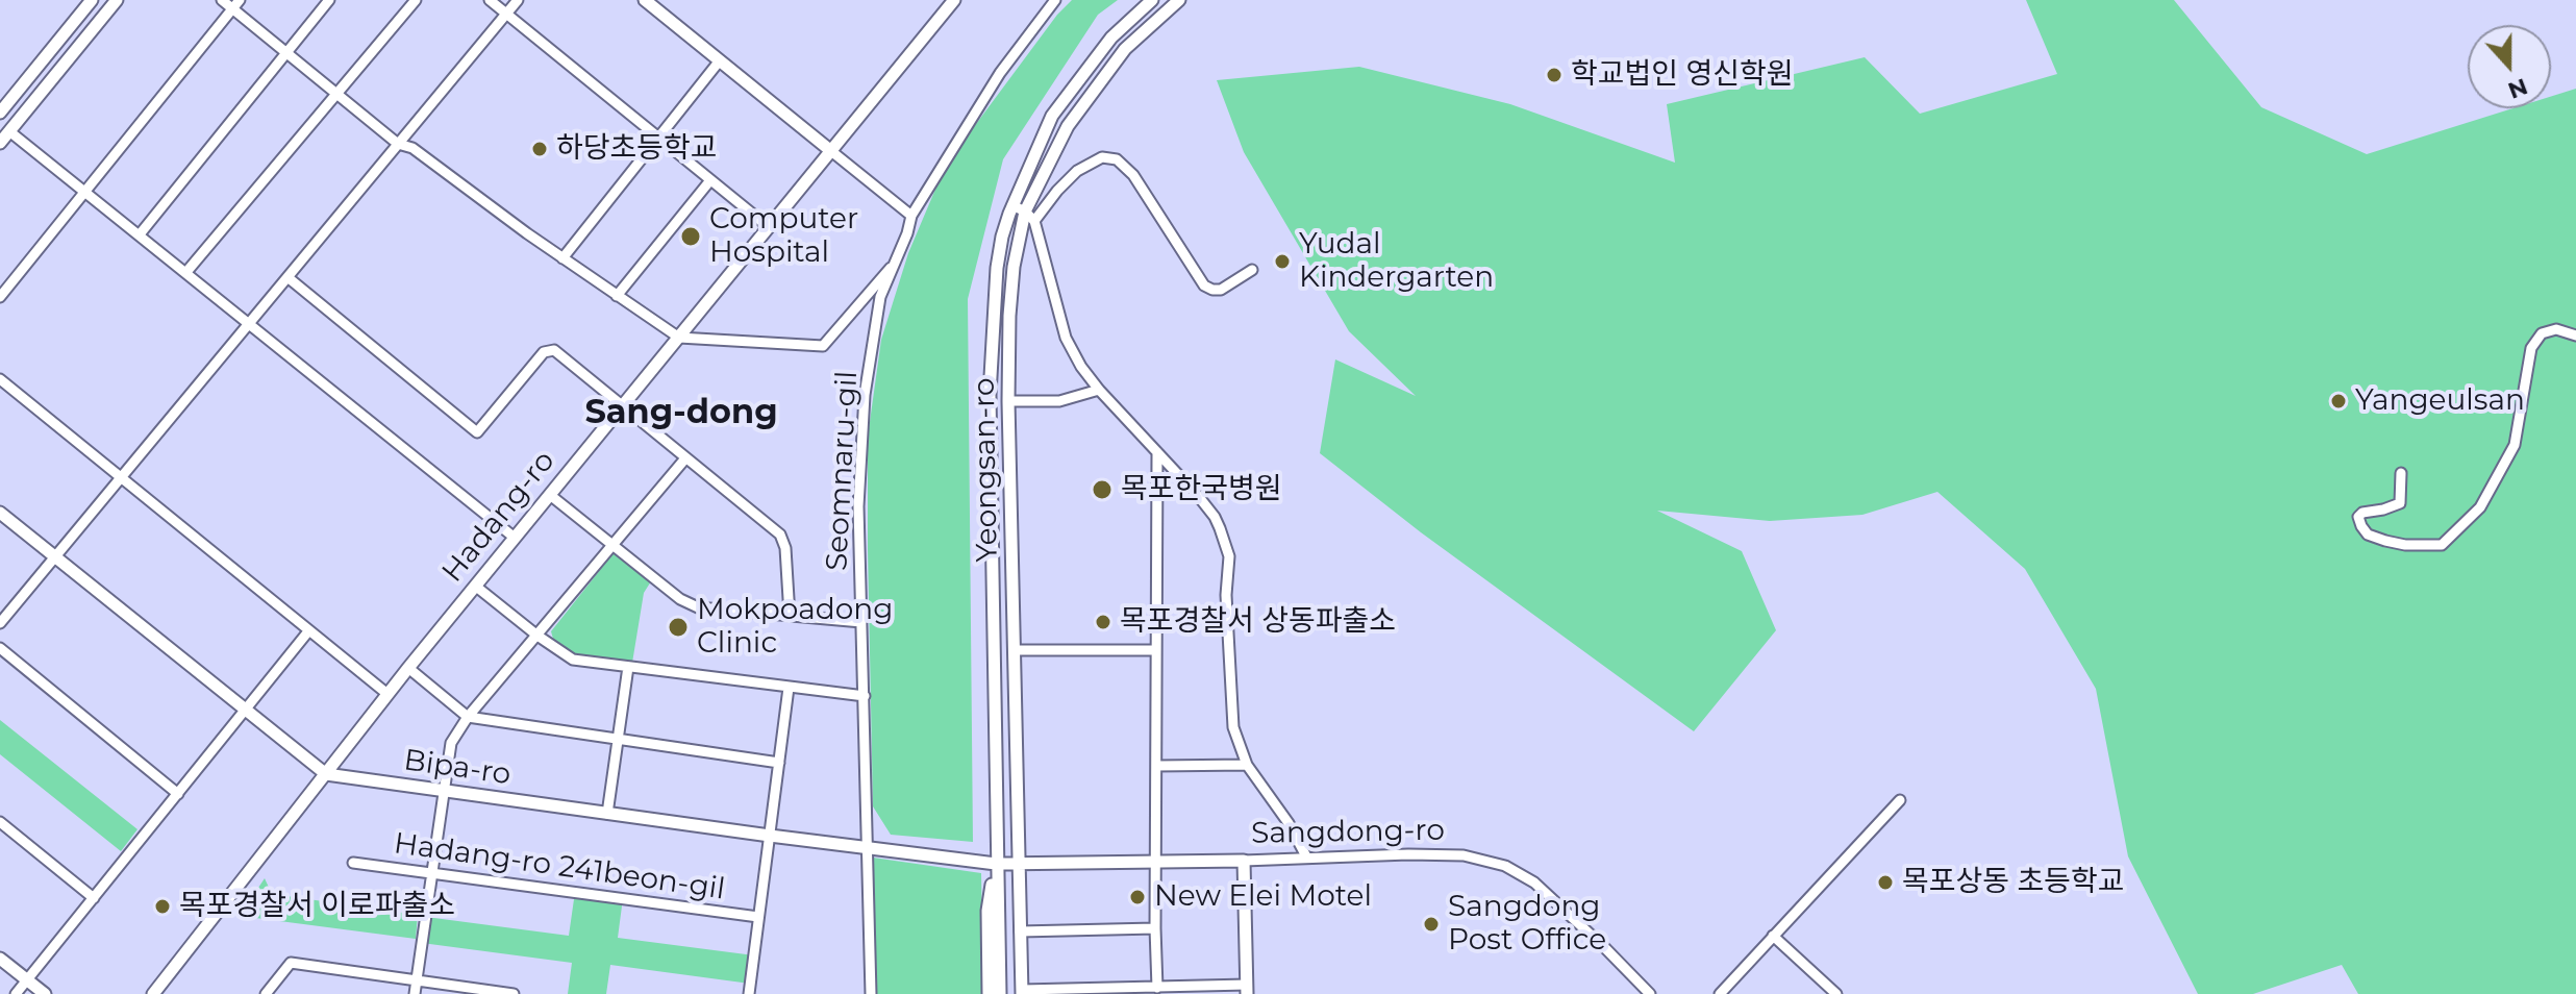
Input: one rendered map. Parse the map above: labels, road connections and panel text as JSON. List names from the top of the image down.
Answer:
{
  "streets": {
    "street": [
      "Yeongsan-ro",
      "Seomnaru-gil",
      "Hadang-ro",
      "Bipa-ro",
      "Sangdong-ro",
      "Hadang-ro 241beon-gil"
    ]
  },
  "crossings": [
    ["Yeongsan-ro", "Bipa-ro"],
    ["Yeongsan-ro", "Sangdong-ro"],
    ["Seomnaru-gil", "Bipa-ro"],
    ["Hadang-ro", "Bipa-ro"],
    ["Bipa-ro", "Sangdong-ro"]
  ],
  "districts": ["Sang-dong"],
  "places": [
    "학교법인 영신학원",
    "하당초등학교",
    "Computer Hospital",
    "Yudal Kindergarten",
    "Yangeulsan",
    "목포한국병원",
    "목포경찰서 상동파출소",
    "Mokpoadong Clinic",
    "목포상동 초등학교",
    "New Elei Motel",
    "목포경찰서 이로파출소",
    "Sangdong Post Office"
  ],
  "north": "bottom"
}
